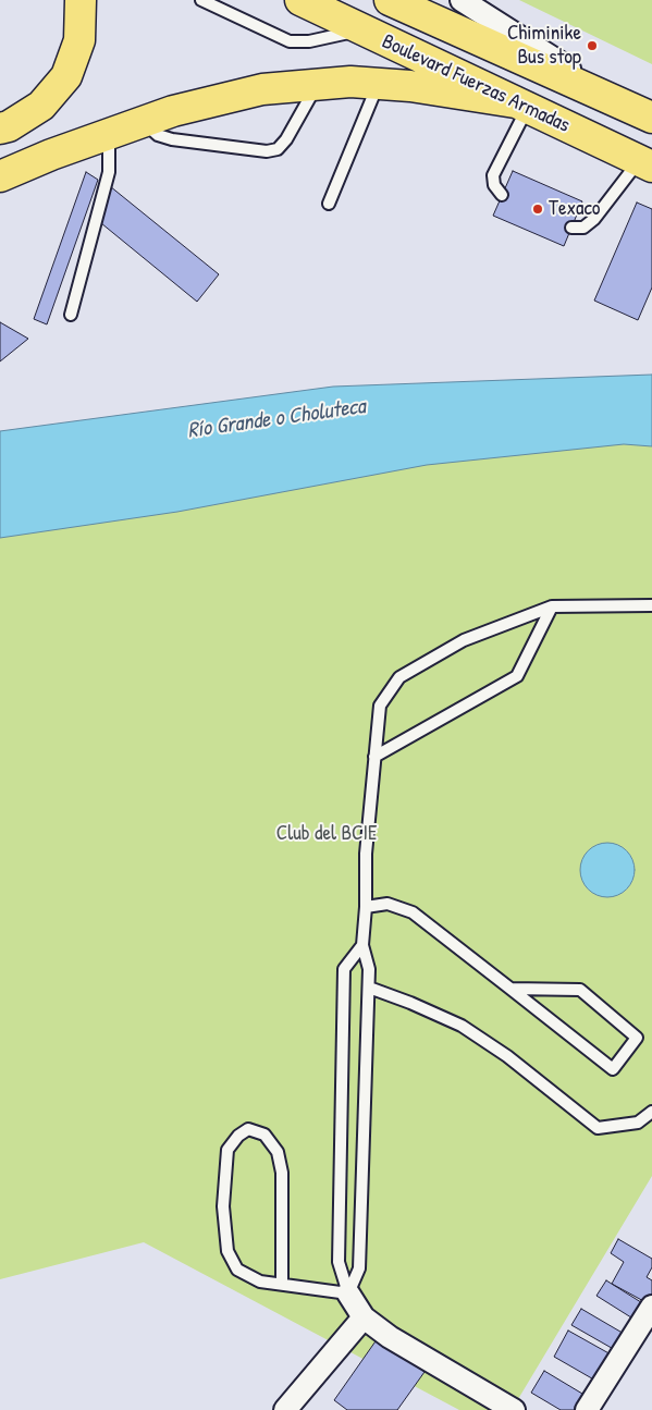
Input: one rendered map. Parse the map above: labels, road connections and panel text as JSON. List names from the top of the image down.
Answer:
{
  "streets": {
    "highway": ["Boulevard Fuerzas Armadas"]
  },
  "water": ["Río Grande o Choluteca"],
  "parks": ["Club del BCIE"],
  "places": ["Chiminike Bus stop", "Texaco"]
}
